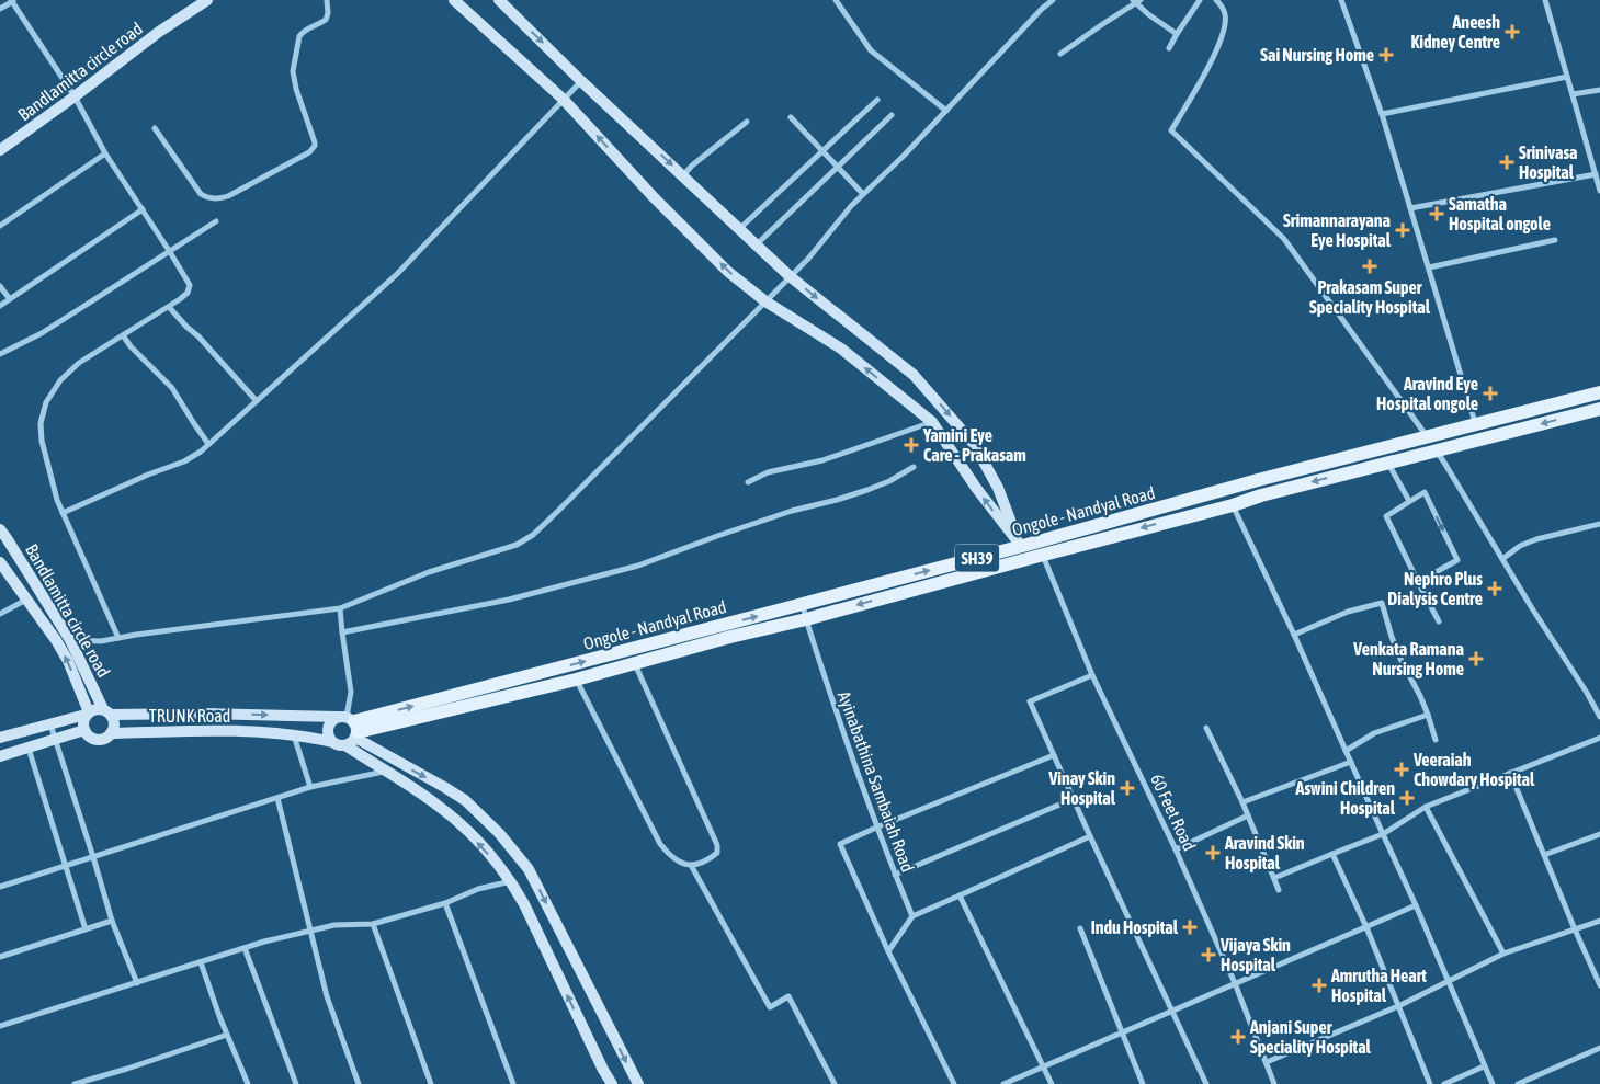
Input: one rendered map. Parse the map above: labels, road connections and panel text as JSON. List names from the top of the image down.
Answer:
{
  "streets": {
    "main road": ["Ongole - Nandyal Road", "SH39"],
    "street": [
      "Bandlamitta circle road",
      "TRUNK Road",
      "Ayinabathina Sambaiah Road",
      "60 Feet Road"
    ]
  },
  "crossings": [
    ["Bandlamitta circle road", "TRUNK Road"],
    ["Ongole - Nandyal Road", "Ayinabathina Sambaiah Road"],
    ["Ongole - Nandyal Road", "60 Feet Road"]
  ],
  "places": {
    "health": [
      "Aneesh Kidney Centre",
      "Sai Nursing Home",
      "Srinivasa Hospital",
      "Samatha Hospital ongole",
      "Srimannarayana Eye Hospital",
      "Prakasam Super Speciality Hospital",
      "Aravind Eye Hospital ongole",
      "Yamini Eye Care - Prakasam",
      "Nephro Plus Dialysis Centre",
      "Venkata Ramana Nursing Home",
      "Veeraiah Chowdary Hospital",
      "Vinay Skin Hospital",
      "Aswini Children Hospital",
      "Aravind Skin Hospital",
      "Indu Hospital",
      "Vijaya Skin Hospital",
      "Amrutha Heart Hospital",
      "Anjani Super Speciality Hospital"
    ]
  }
}
